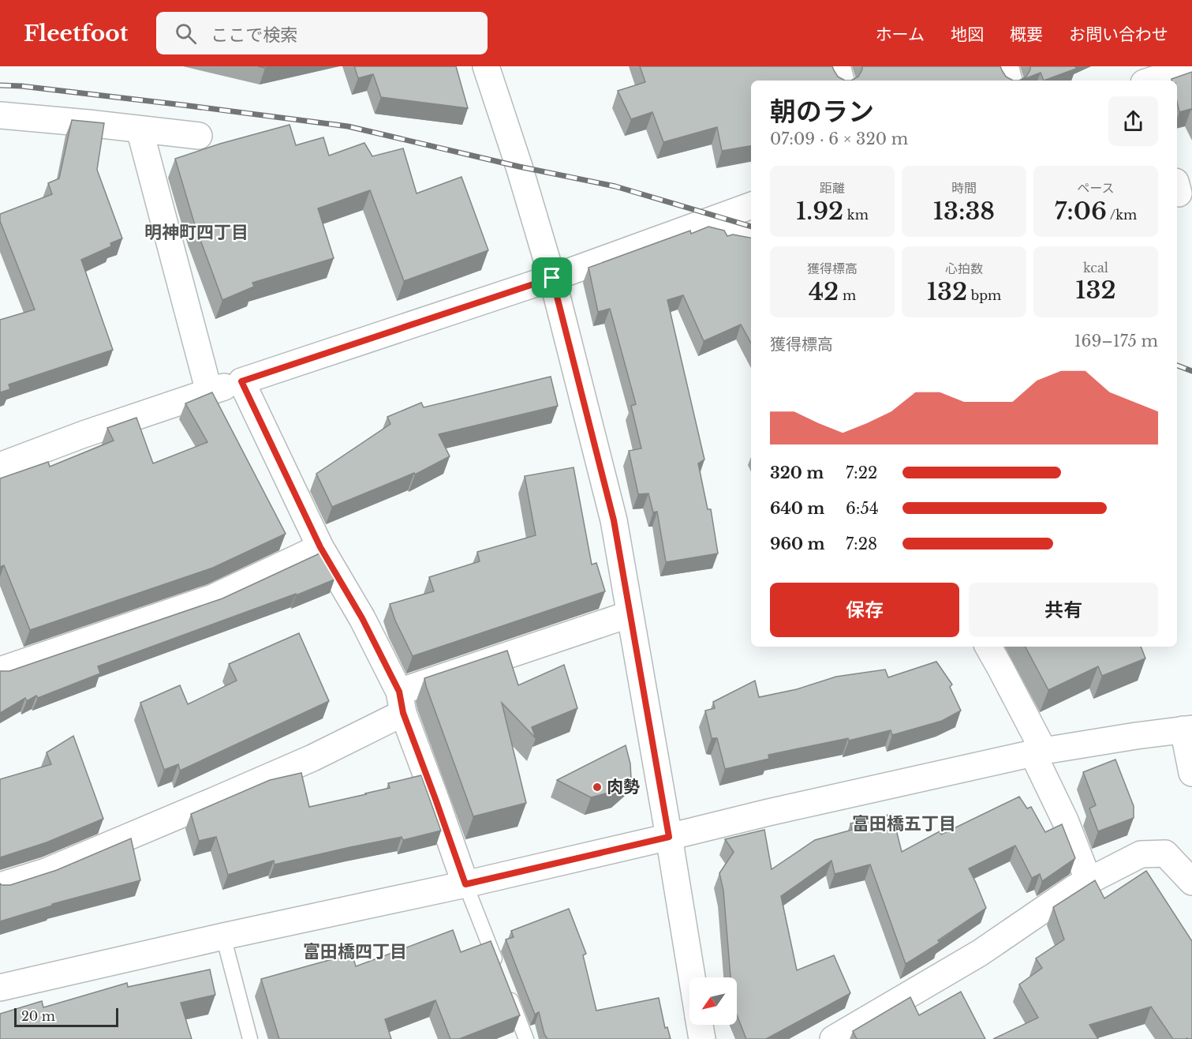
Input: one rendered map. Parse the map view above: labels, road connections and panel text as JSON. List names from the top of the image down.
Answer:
{
  "districts": ["明神町四丁目", "富田橋五丁目", "富田橋四丁目"],
  "places": ["肉勢"],
  "scale_bar": "20 m",
  "north": "bottom left",
  "page": {
    "header": "Fleetfoot",
    "search": "ここで検索",
    "nav": [
      "ホーム",
      "地図",
      "概要",
      "お問い合わせ"
    ],
    "heading": ["朝のラン", "07:09 · 6 × 320 m"],
    "stats": [
      ["距離", "1.92 km"],
      ["時間", "13:38"],
      ["ペース", "7:06 /km"],
      ["獲得標高", "42 m"],
      ["心拍数", "132 bpm"],
      ["kcal", "132"]
    ],
    "chart": ["獲得標高", "169–175 m"],
    "list": [
      {
        "name": "320 m",
        "note": "7:22"
      },
      {
        "name": "640 m",
        "note": "6:54"
      },
      {
        "name": "960 m",
        "note": "7:28"
      }
    ],
    "buttons": ["保存", "共有"],
    "scale": "20 m"
  }
}
